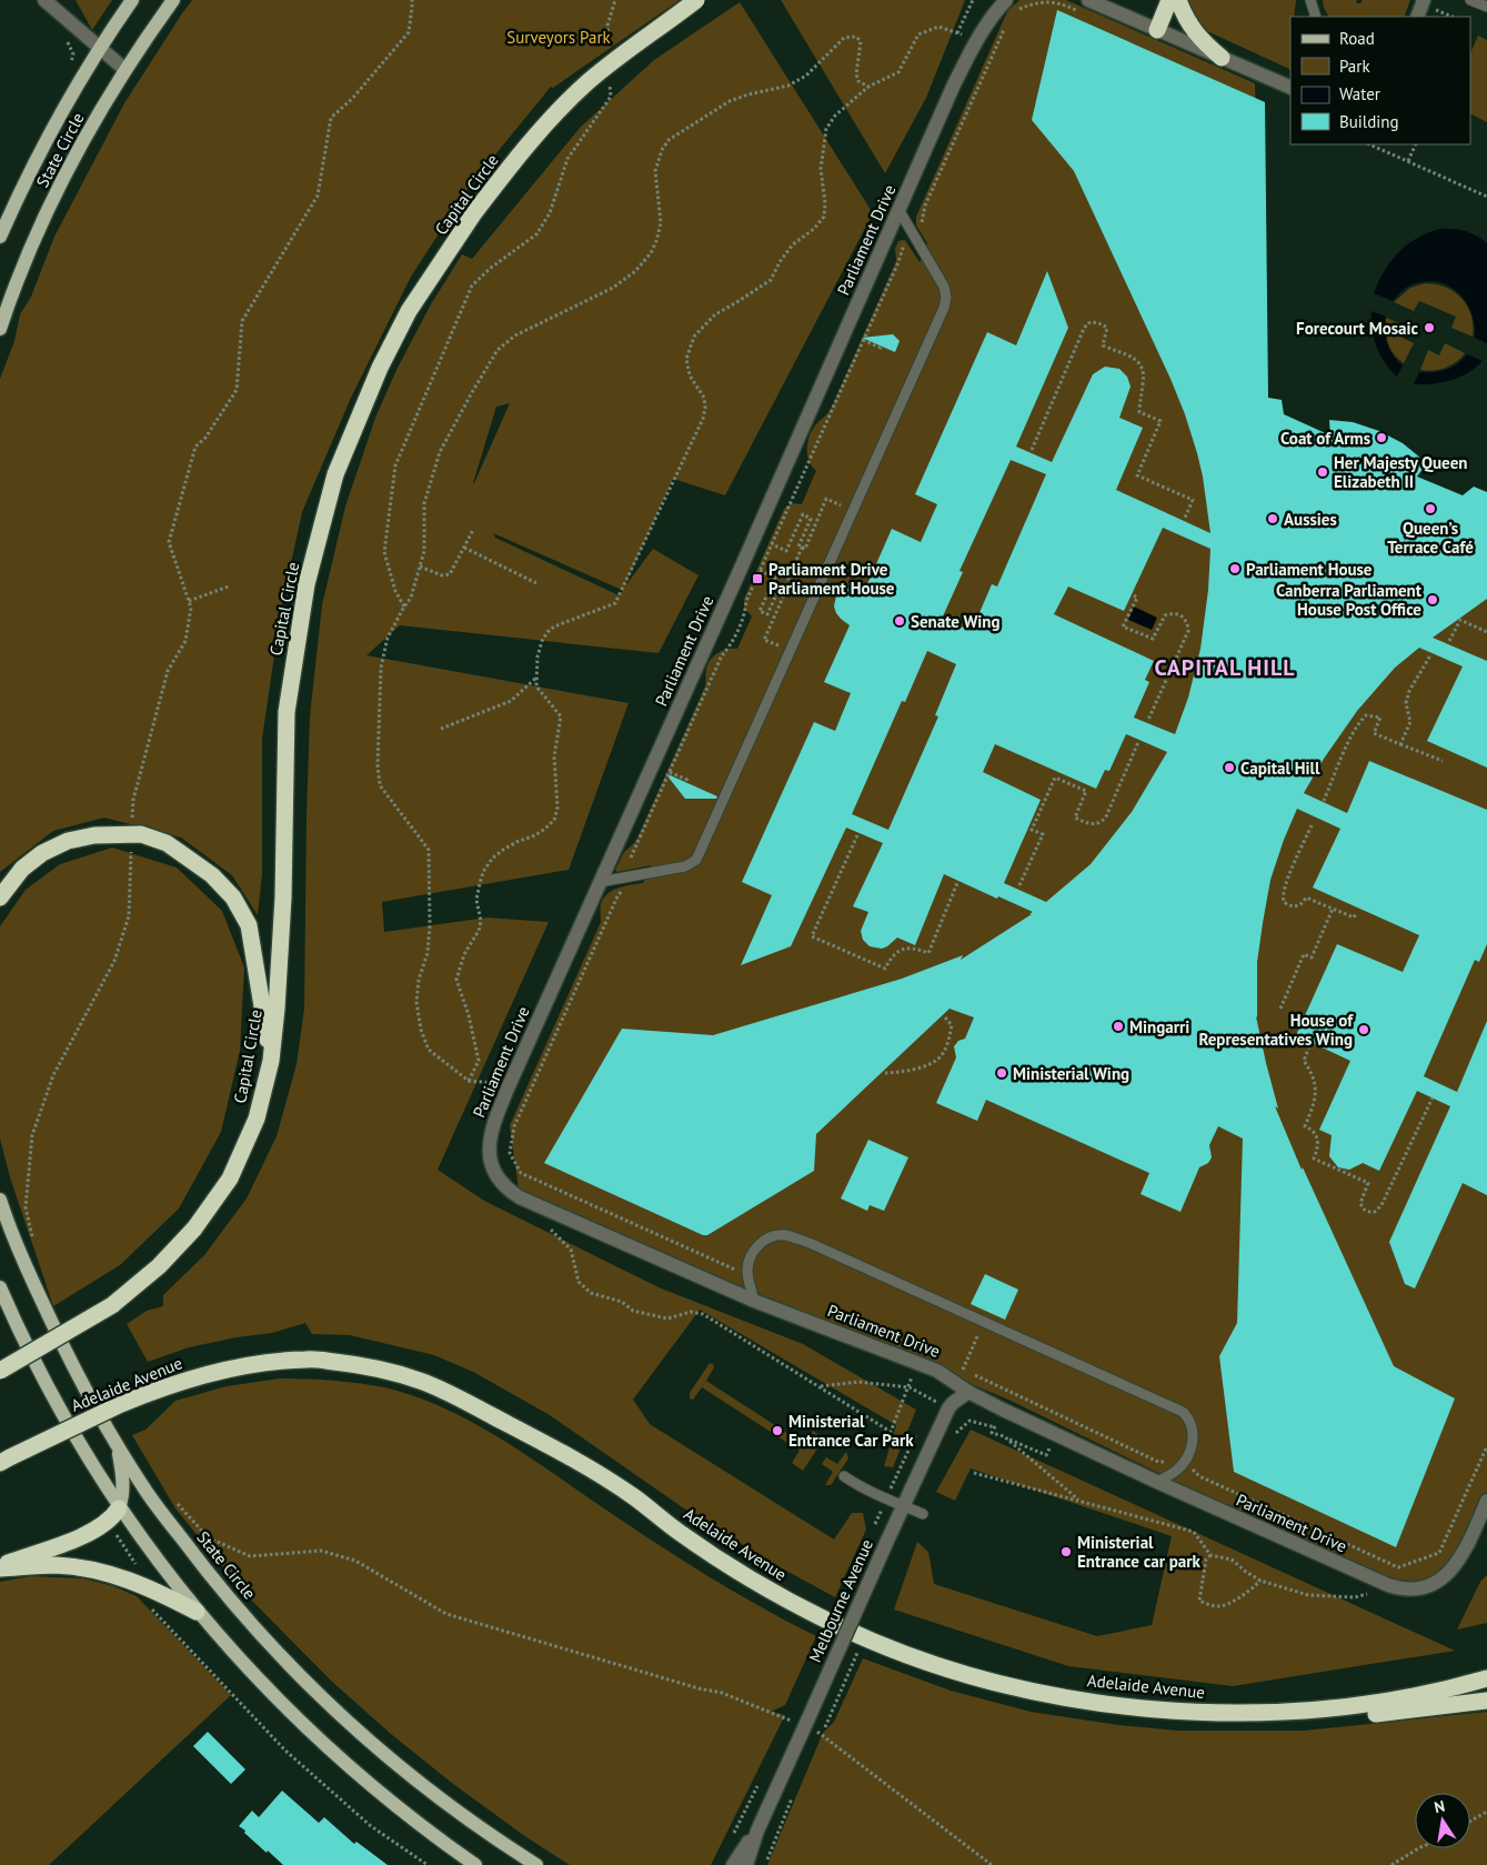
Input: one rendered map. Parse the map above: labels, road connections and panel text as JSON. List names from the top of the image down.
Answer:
{
  "streets": {
    "highway": ["Capital Circle", "Adelaide Avenue"],
    "main road": ["State Circle"],
    "street": ["Parliament Drive", "Melbourne Avenue"]
  },
  "crossings": [
    ["Parliament Drive", "Melbourne Avenue"]
  ],
  "districts": ["CAPITAL HILL"],
  "parks": ["Surveyors Park"],
  "places": {
    "other": [
      "Forecourt Mosaic",
      "Coat of Arms",
      "Her Majesty Queen Elizabeth II",
      "Queen’s Terrace Café",
      "Aussies",
      "Parliament House",
      "Canberra Parliament House Post Office",
      "Senate Wing",
      "Capital Hill",
      "Mingarri",
      "House of Representatives Wing",
      "Ministerial Wing",
      "Ministerial Entrance Car Park",
      "Ministerial Entrance car park"
    ],
    "transit": ["Parliament Drive Parliament House"]
  },
  "legend": [
    "Road",
    "Park",
    "Water",
    "Building"
  ],
  "north": "top"
}
